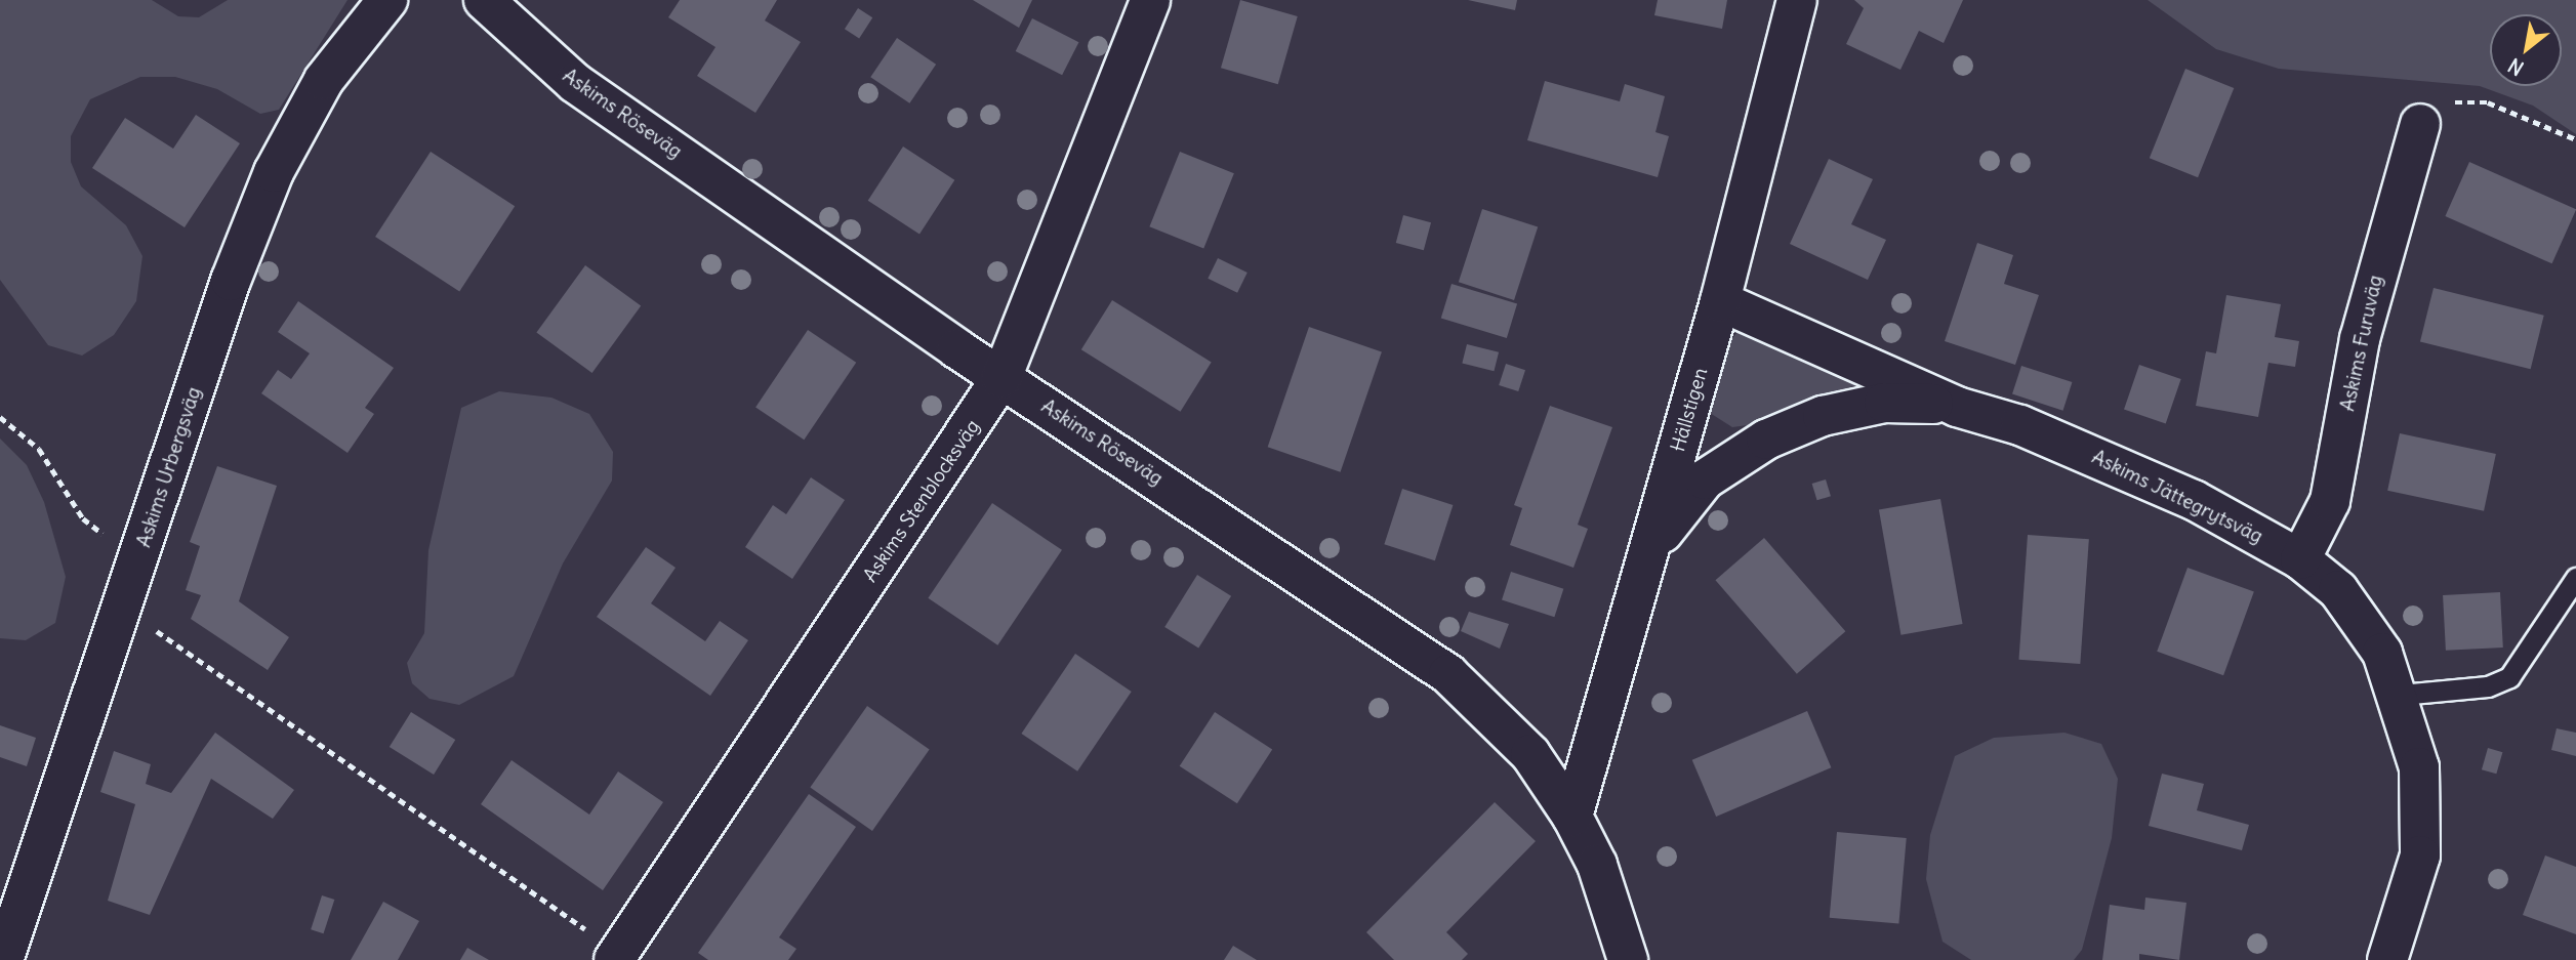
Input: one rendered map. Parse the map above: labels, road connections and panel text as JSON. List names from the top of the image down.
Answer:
{
  "streets": {
    "street": [
      "Askims Röseväg",
      "Askims Furuväg",
      "Hällstigen",
      "Askims Urbergsväg",
      "Askims Jättegrytsväg",
      "Askims Stenblocksväg"
    ]
  },
  "crossings": [
    ["Askims Röseväg", "Hällstigen"],
    ["Askims Röseväg", "Askims Stenblocksväg"],
    ["Askims Furuväg", "Askims Jättegrytsväg"],
    ["Hällstigen", "Askims Jättegrytsväg"]
  ],
  "north": "bottom left"
}
